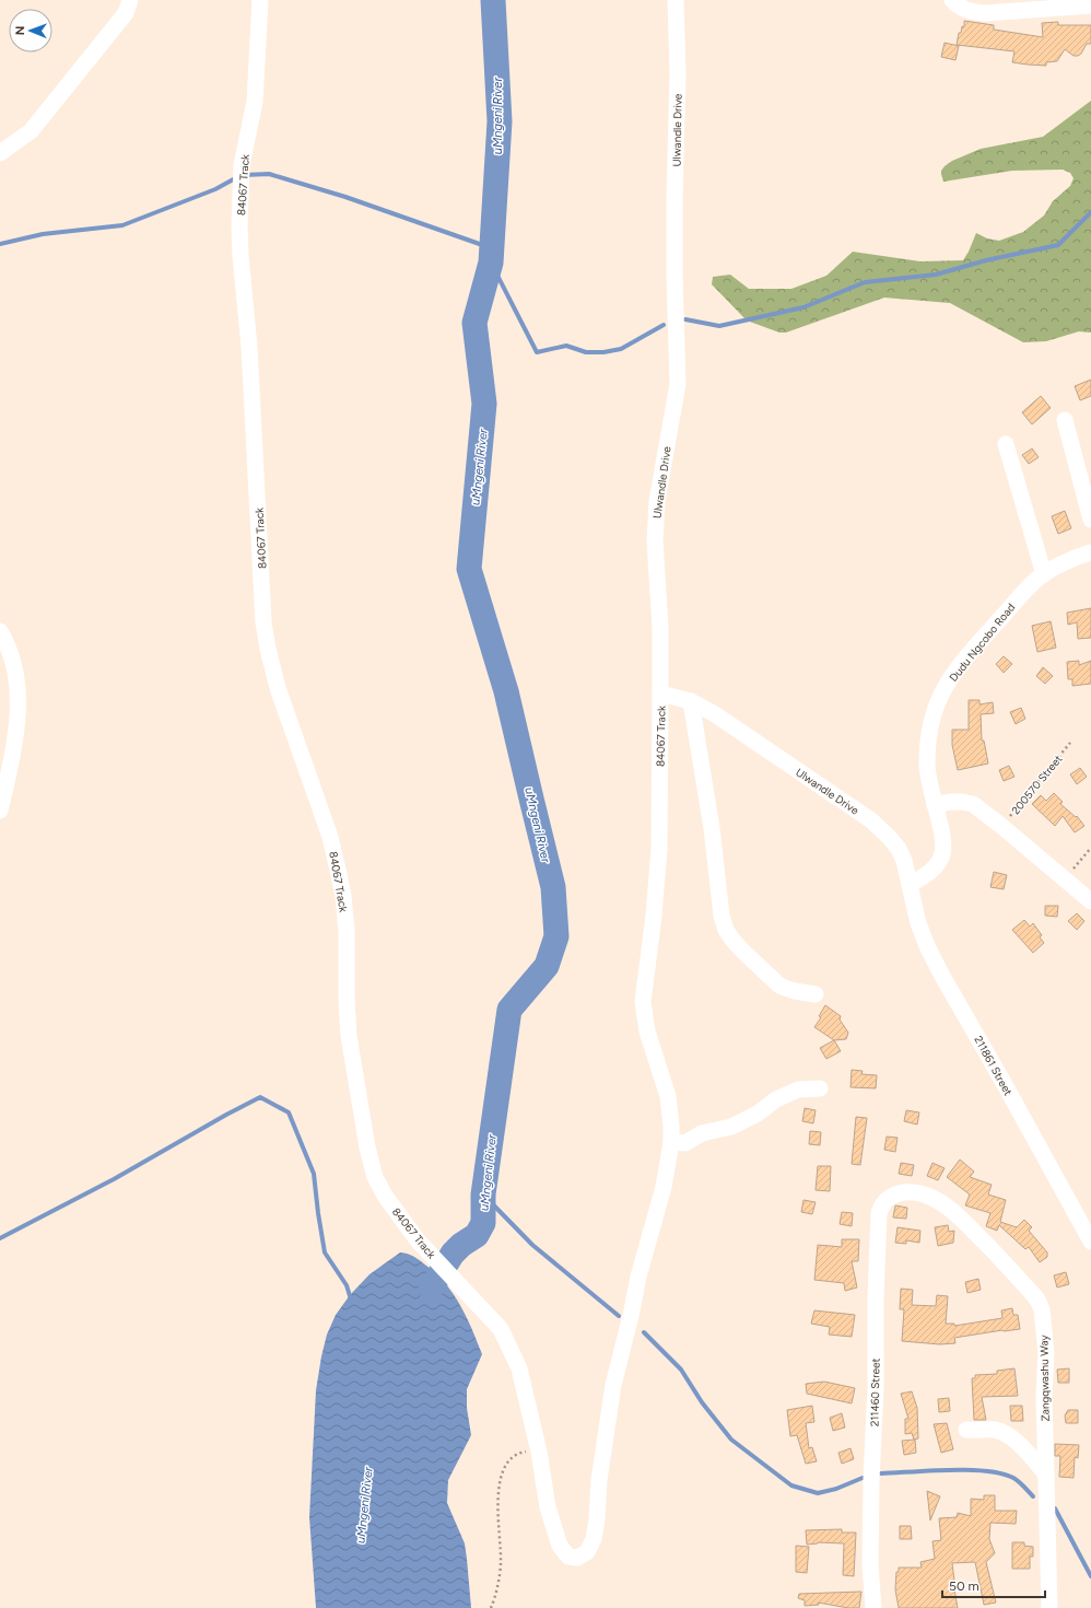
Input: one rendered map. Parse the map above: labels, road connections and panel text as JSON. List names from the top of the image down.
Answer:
{
  "streets": {
    "street": [
      "Ulwandle Drive",
      "84067 Track",
      "Dudu Ngcobo Road",
      "211861 Street",
      "Zangqwashu Way",
      "211460 Street"
    ],
    "path": ["200570 Street"]
  },
  "crossings": [
    ["Ulwandle Drive", "84067 Track"],
    ["Ulwandle Drive", "Dudu Ngcobo Road"],
    ["Ulwandle Drive", "211861 Street"],
    ["Dudu Ngcobo Road", "211861 Street"],
    ["Zangqwashu Way", "211460 Street"]
  ],
  "water": ["uMngeni River"],
  "scale_bar": "50 m",
  "north": "left"
}
